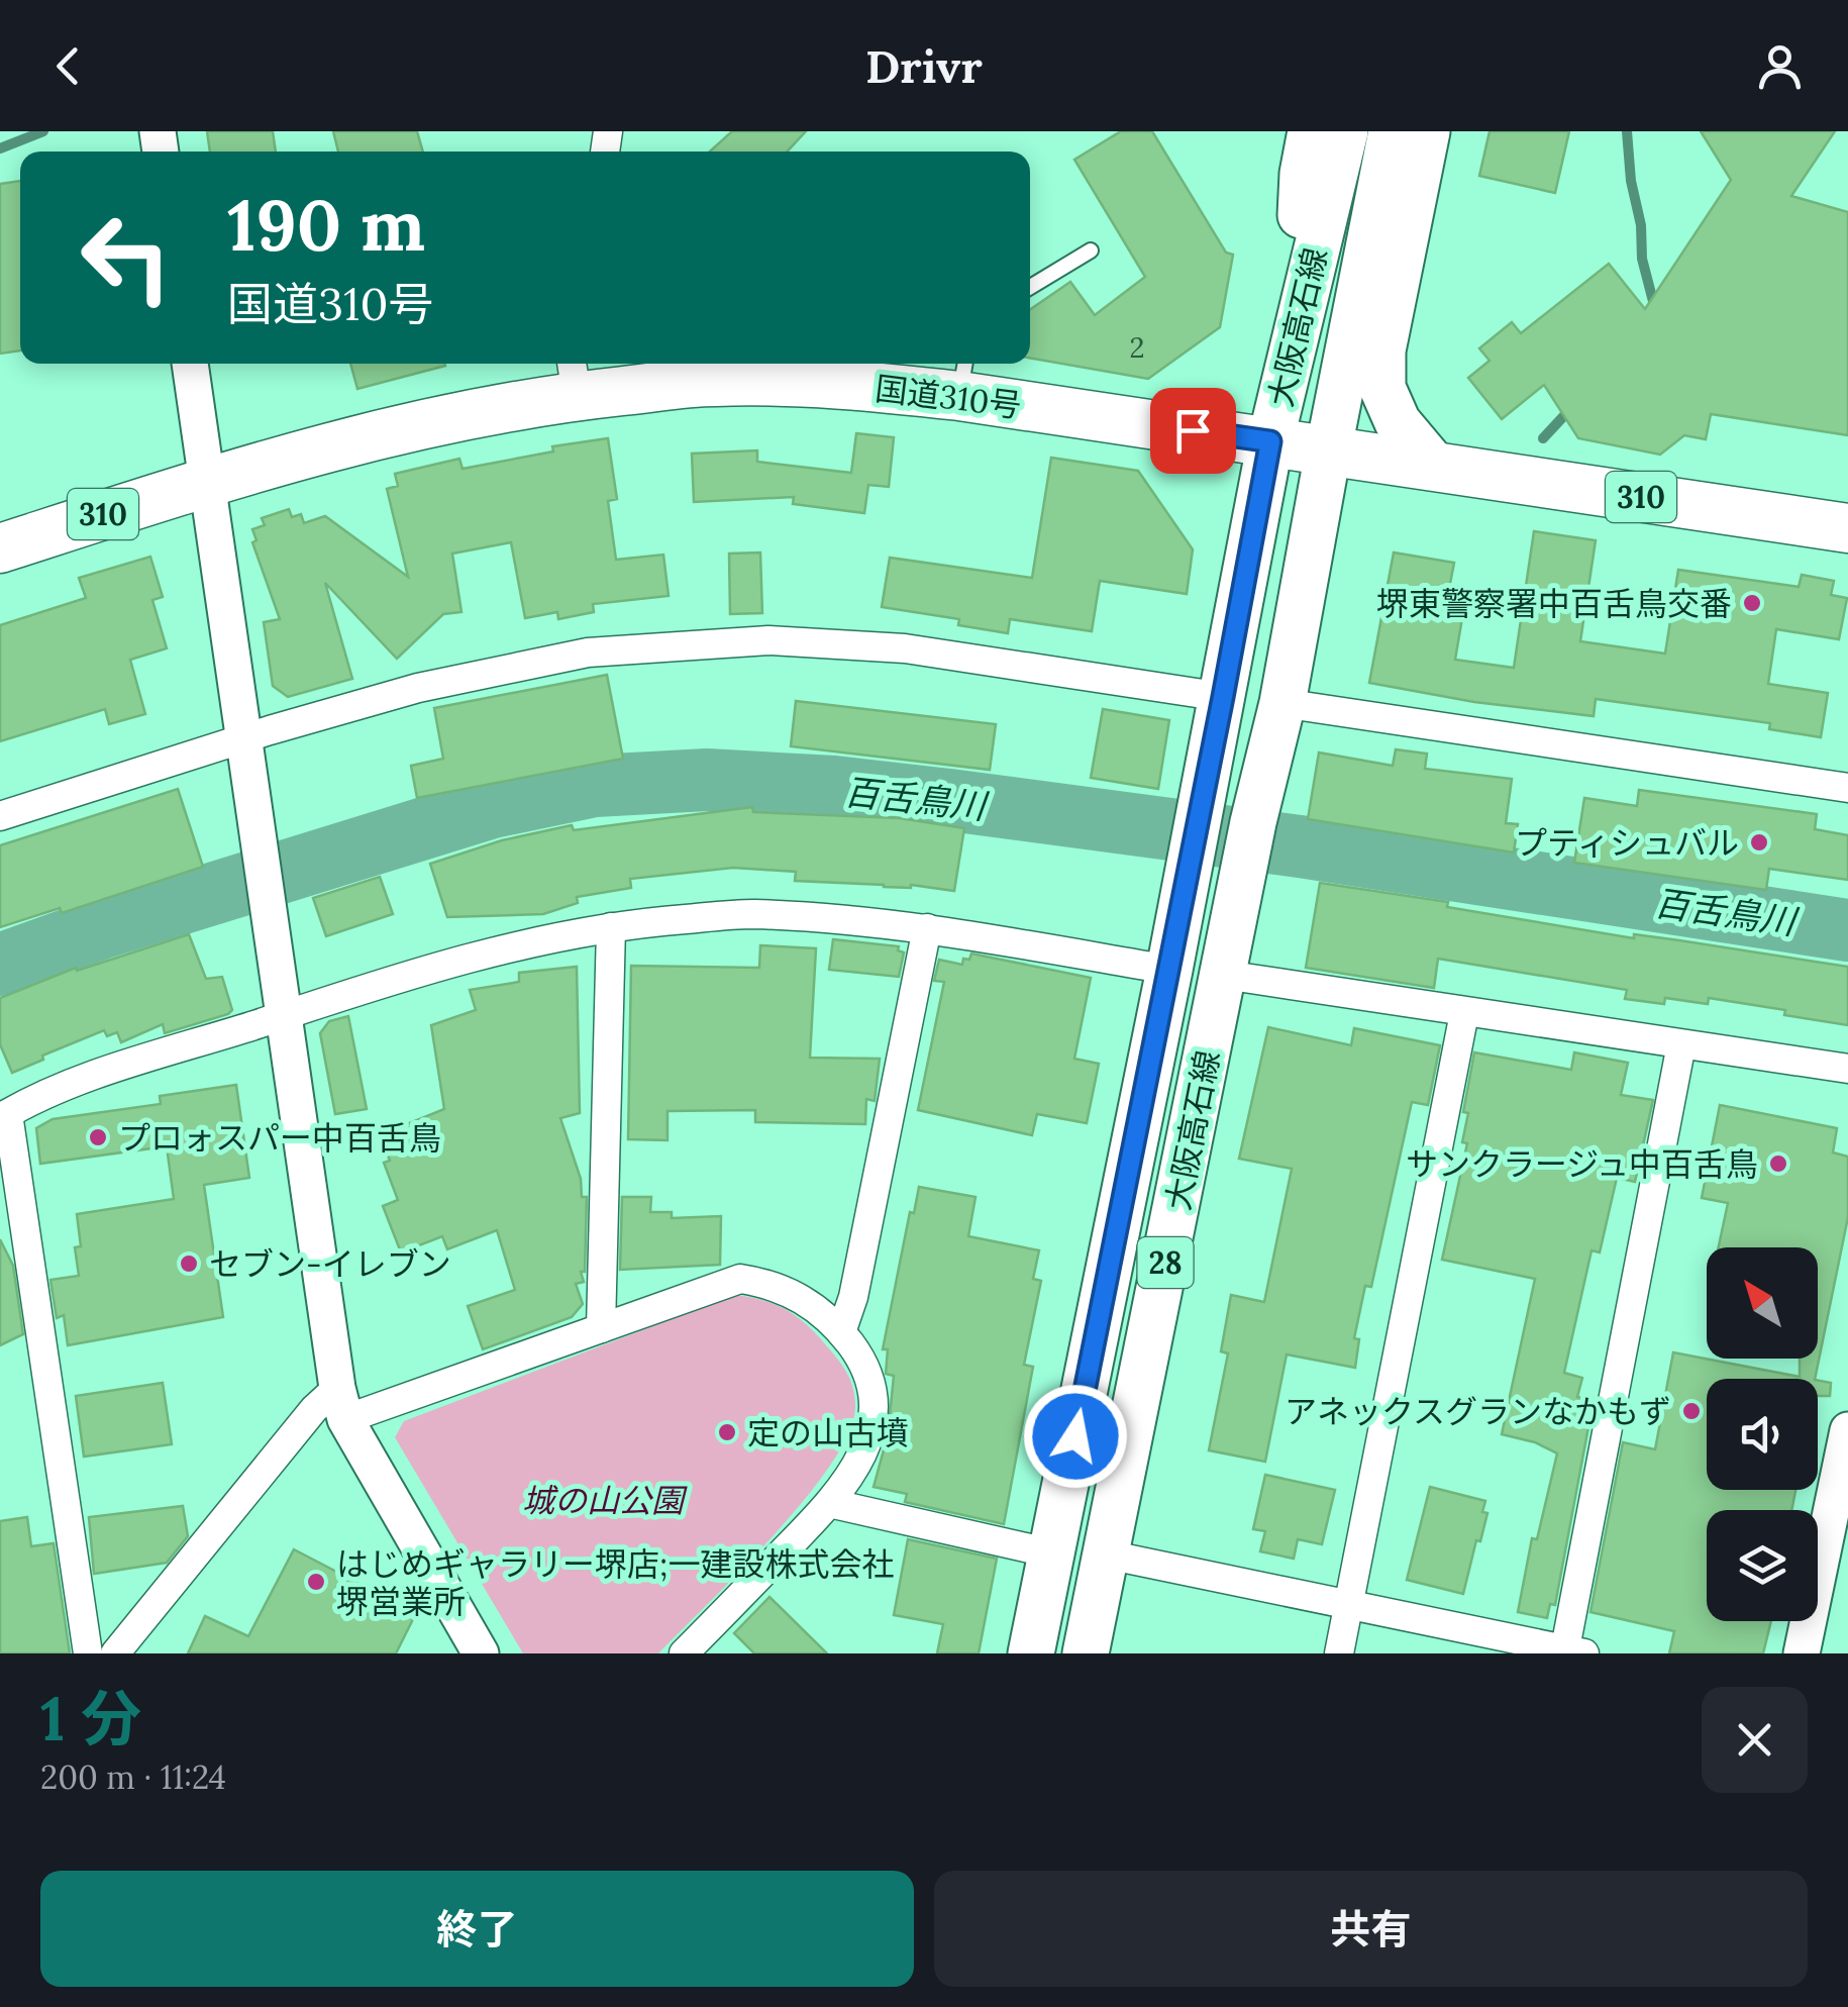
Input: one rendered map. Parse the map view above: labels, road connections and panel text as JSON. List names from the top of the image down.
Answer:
{
  "streets": {
    "highway": ["国道310号", "310"],
    "main road": ["大阪高石線", "28"]
  },
  "crossings": [
    ["大阪高石線", "国道310号"]
  ],
  "water": ["百舌鳥川"],
  "parks": ["城の山公園"],
  "places": [
    "堺東警察署中百舌鳥交番",
    "プティシュバル",
    "プロォスパー中百舌鳥",
    "サンクラージュ中百舌鳥",
    "セブン-イレブン",
    "アネックスグランなかもず",
    "定の山古墳",
    "はじめギャラリー堺店;一建設株式会社 堺営業所"
  ],
  "house_numbers": ["2"],
  "north": "top left",
  "page": {
    "header": "Drivr",
    "turn": ["190 m", "国道310号"],
    "heading": ["1 分", "200 m · 11:24"],
    "buttons": ["終了", "共有"]
  }
}
